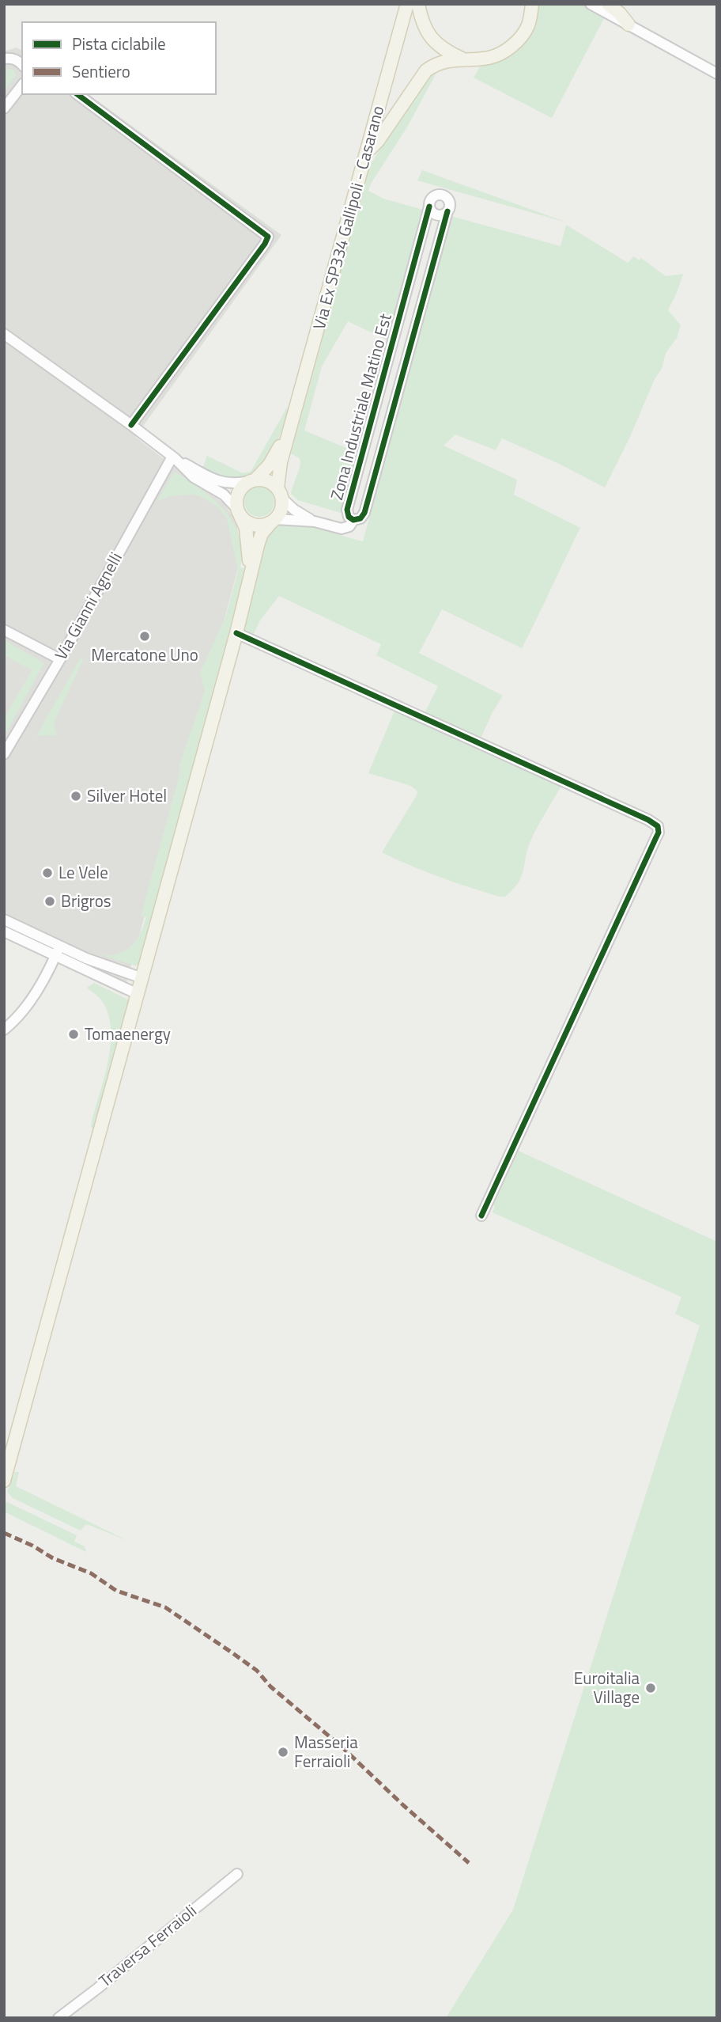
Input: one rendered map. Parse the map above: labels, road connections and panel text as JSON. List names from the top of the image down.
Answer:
{
  "streets": {
    "main road": ["Via Ex SP334 Gallipoli - Casarano"],
    "street": ["Zona Industriale Matino Est", "Via Gianni Agnelli", "Traversa Ferraioli"]
  },
  "crossings": [
    ["Via Ex SP334 Gallipoli - Casarano", "Zona Industriale Matino Est"]
  ],
  "places": [
    "Mercatone Uno",
    "Silver Hotel",
    "Le Vele",
    "Brigros",
    "Tomaenergy",
    "Euroitalia Village",
    "Masseria Ferraioli"
  ],
  "legend": ["Pista ciclabile", "Sentiero"]
}
